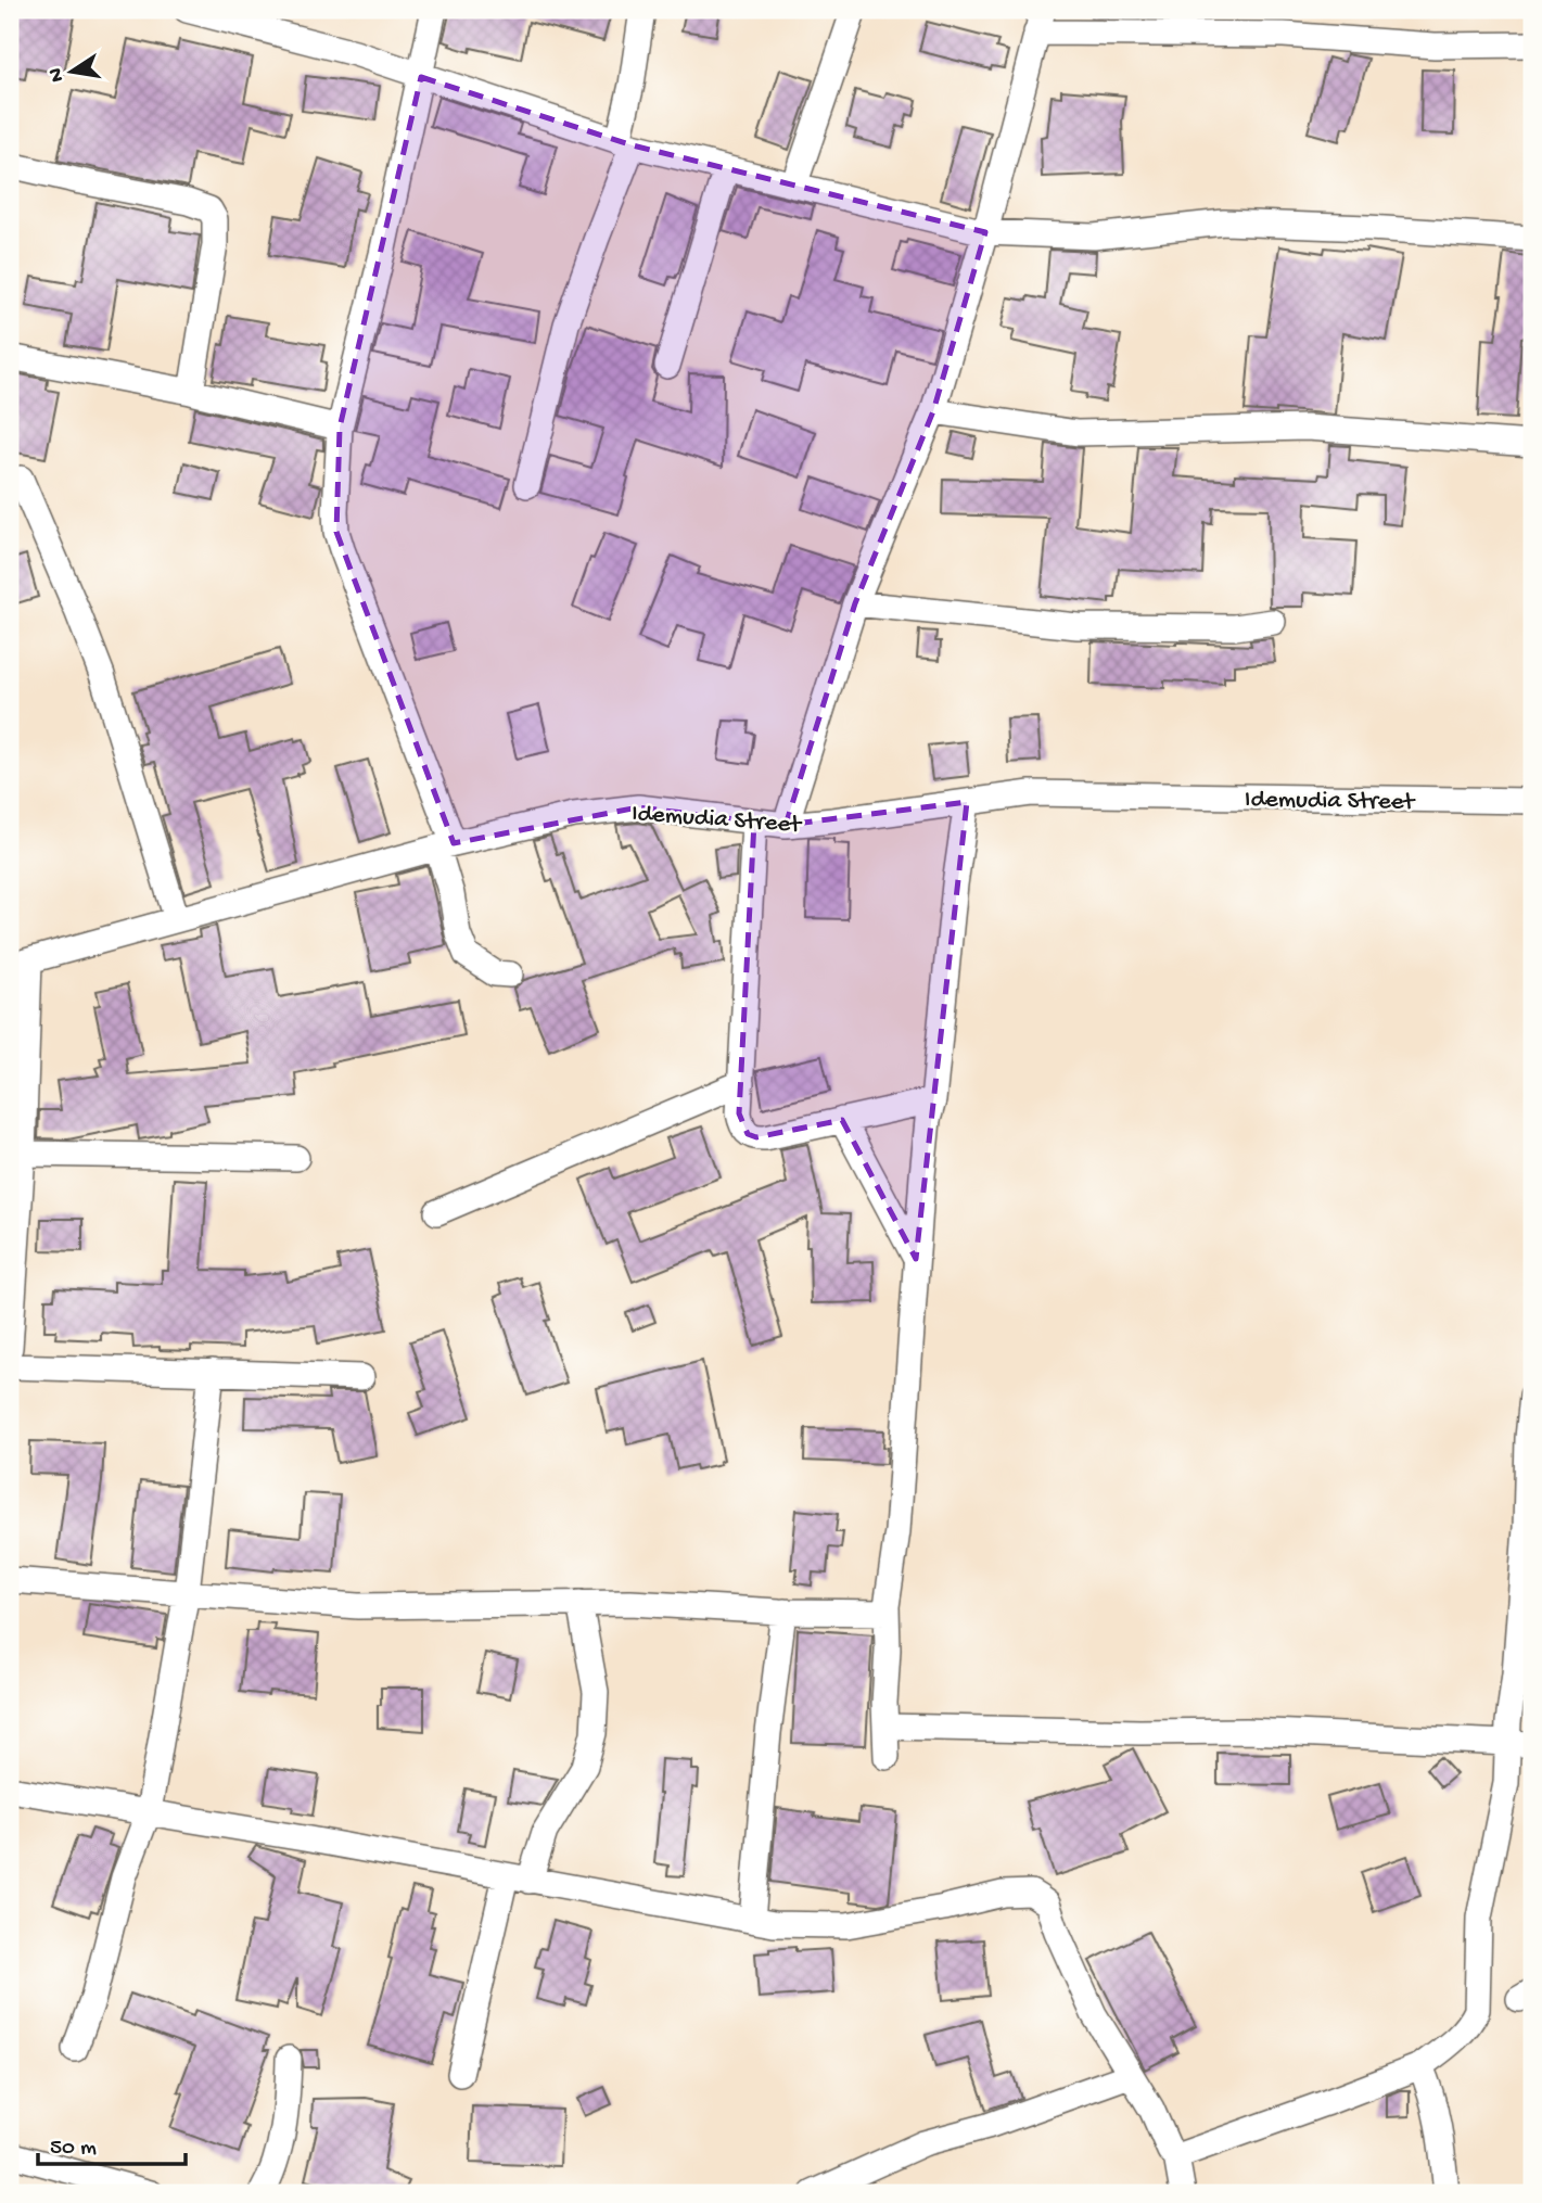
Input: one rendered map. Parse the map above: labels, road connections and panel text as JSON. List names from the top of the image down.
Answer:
{
  "streets": {
    "street": ["Idemudia Street"]
  },
  "scale_bar": "50 m",
  "north": "left"
}
